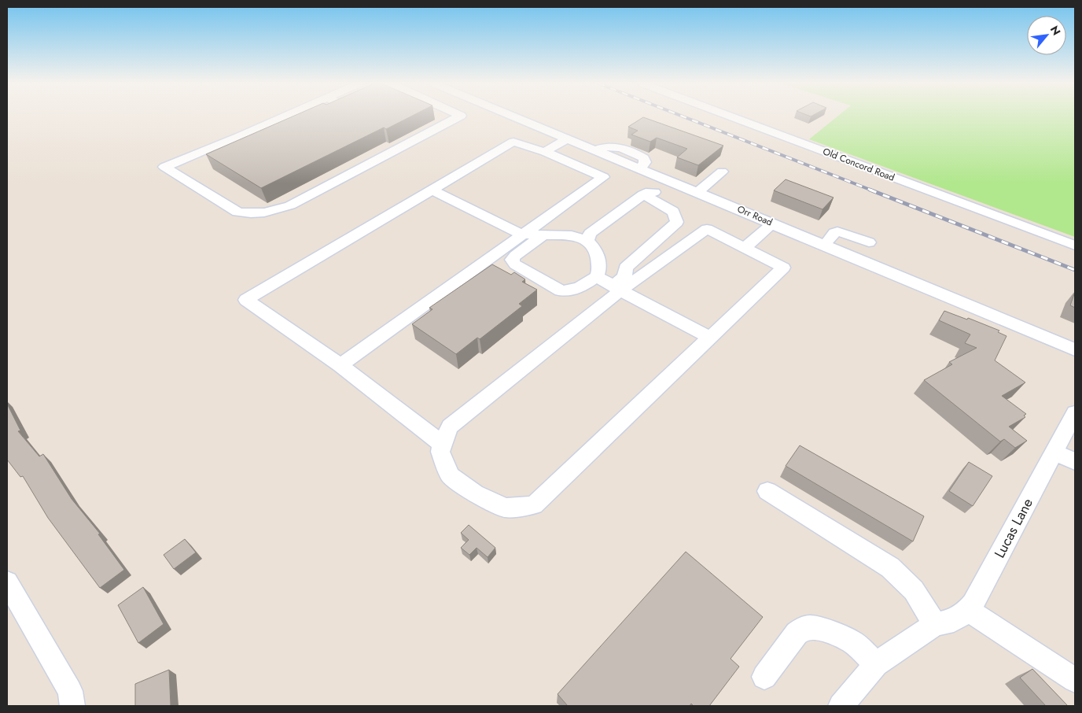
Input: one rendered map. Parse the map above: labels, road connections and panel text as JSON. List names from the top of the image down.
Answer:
{
  "streets": {
    "street": ["Old Concord Road", "Orr Road", "Lucas Lane"]
  },
  "north": "top right"
}
